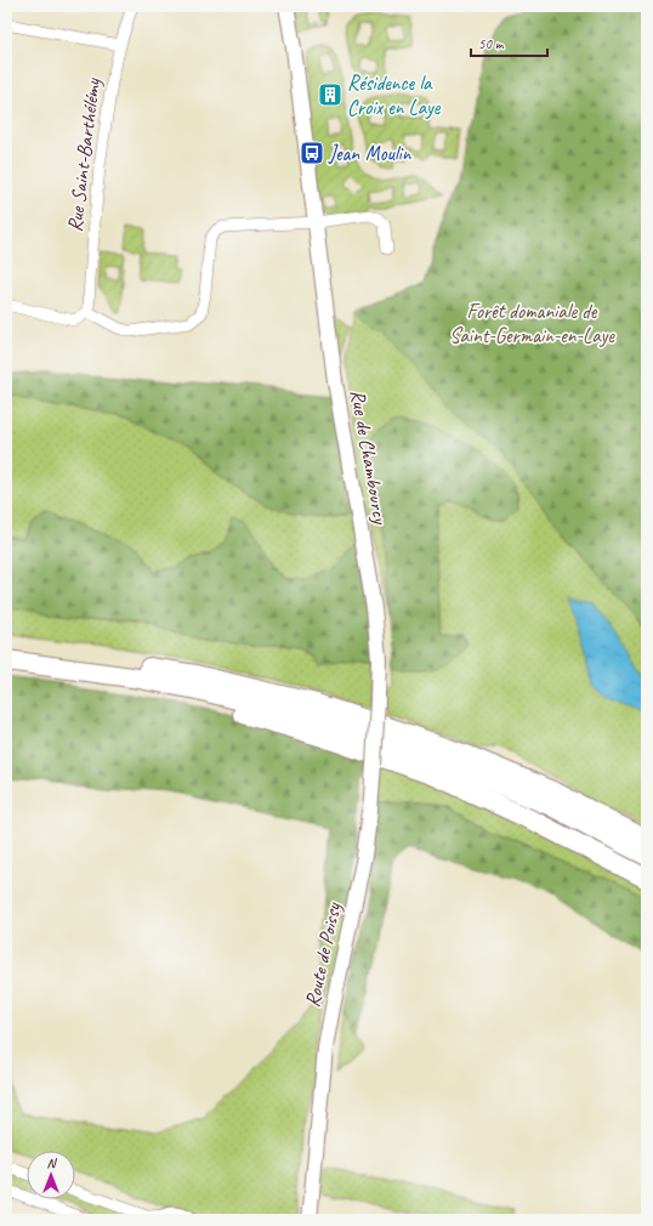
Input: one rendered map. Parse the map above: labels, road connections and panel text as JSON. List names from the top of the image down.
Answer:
{
  "streets": {
    "street": ["Rue Saint-Barthélémy", "Rue de Chambourcy", "Route de Poissy"]
  },
  "crossings": [
    ["Rue de Chambourcy", "Route de Poissy"]
  ],
  "parks": ["Forêt domaniale de Saint-Germain-en-Laye"],
  "places": {
    "building": ["Résidence la Croix en Laye"],
    "bus stop": ["Jean Moulin"]
  },
  "scale_bar": "50 m",
  "north": "top"
}
